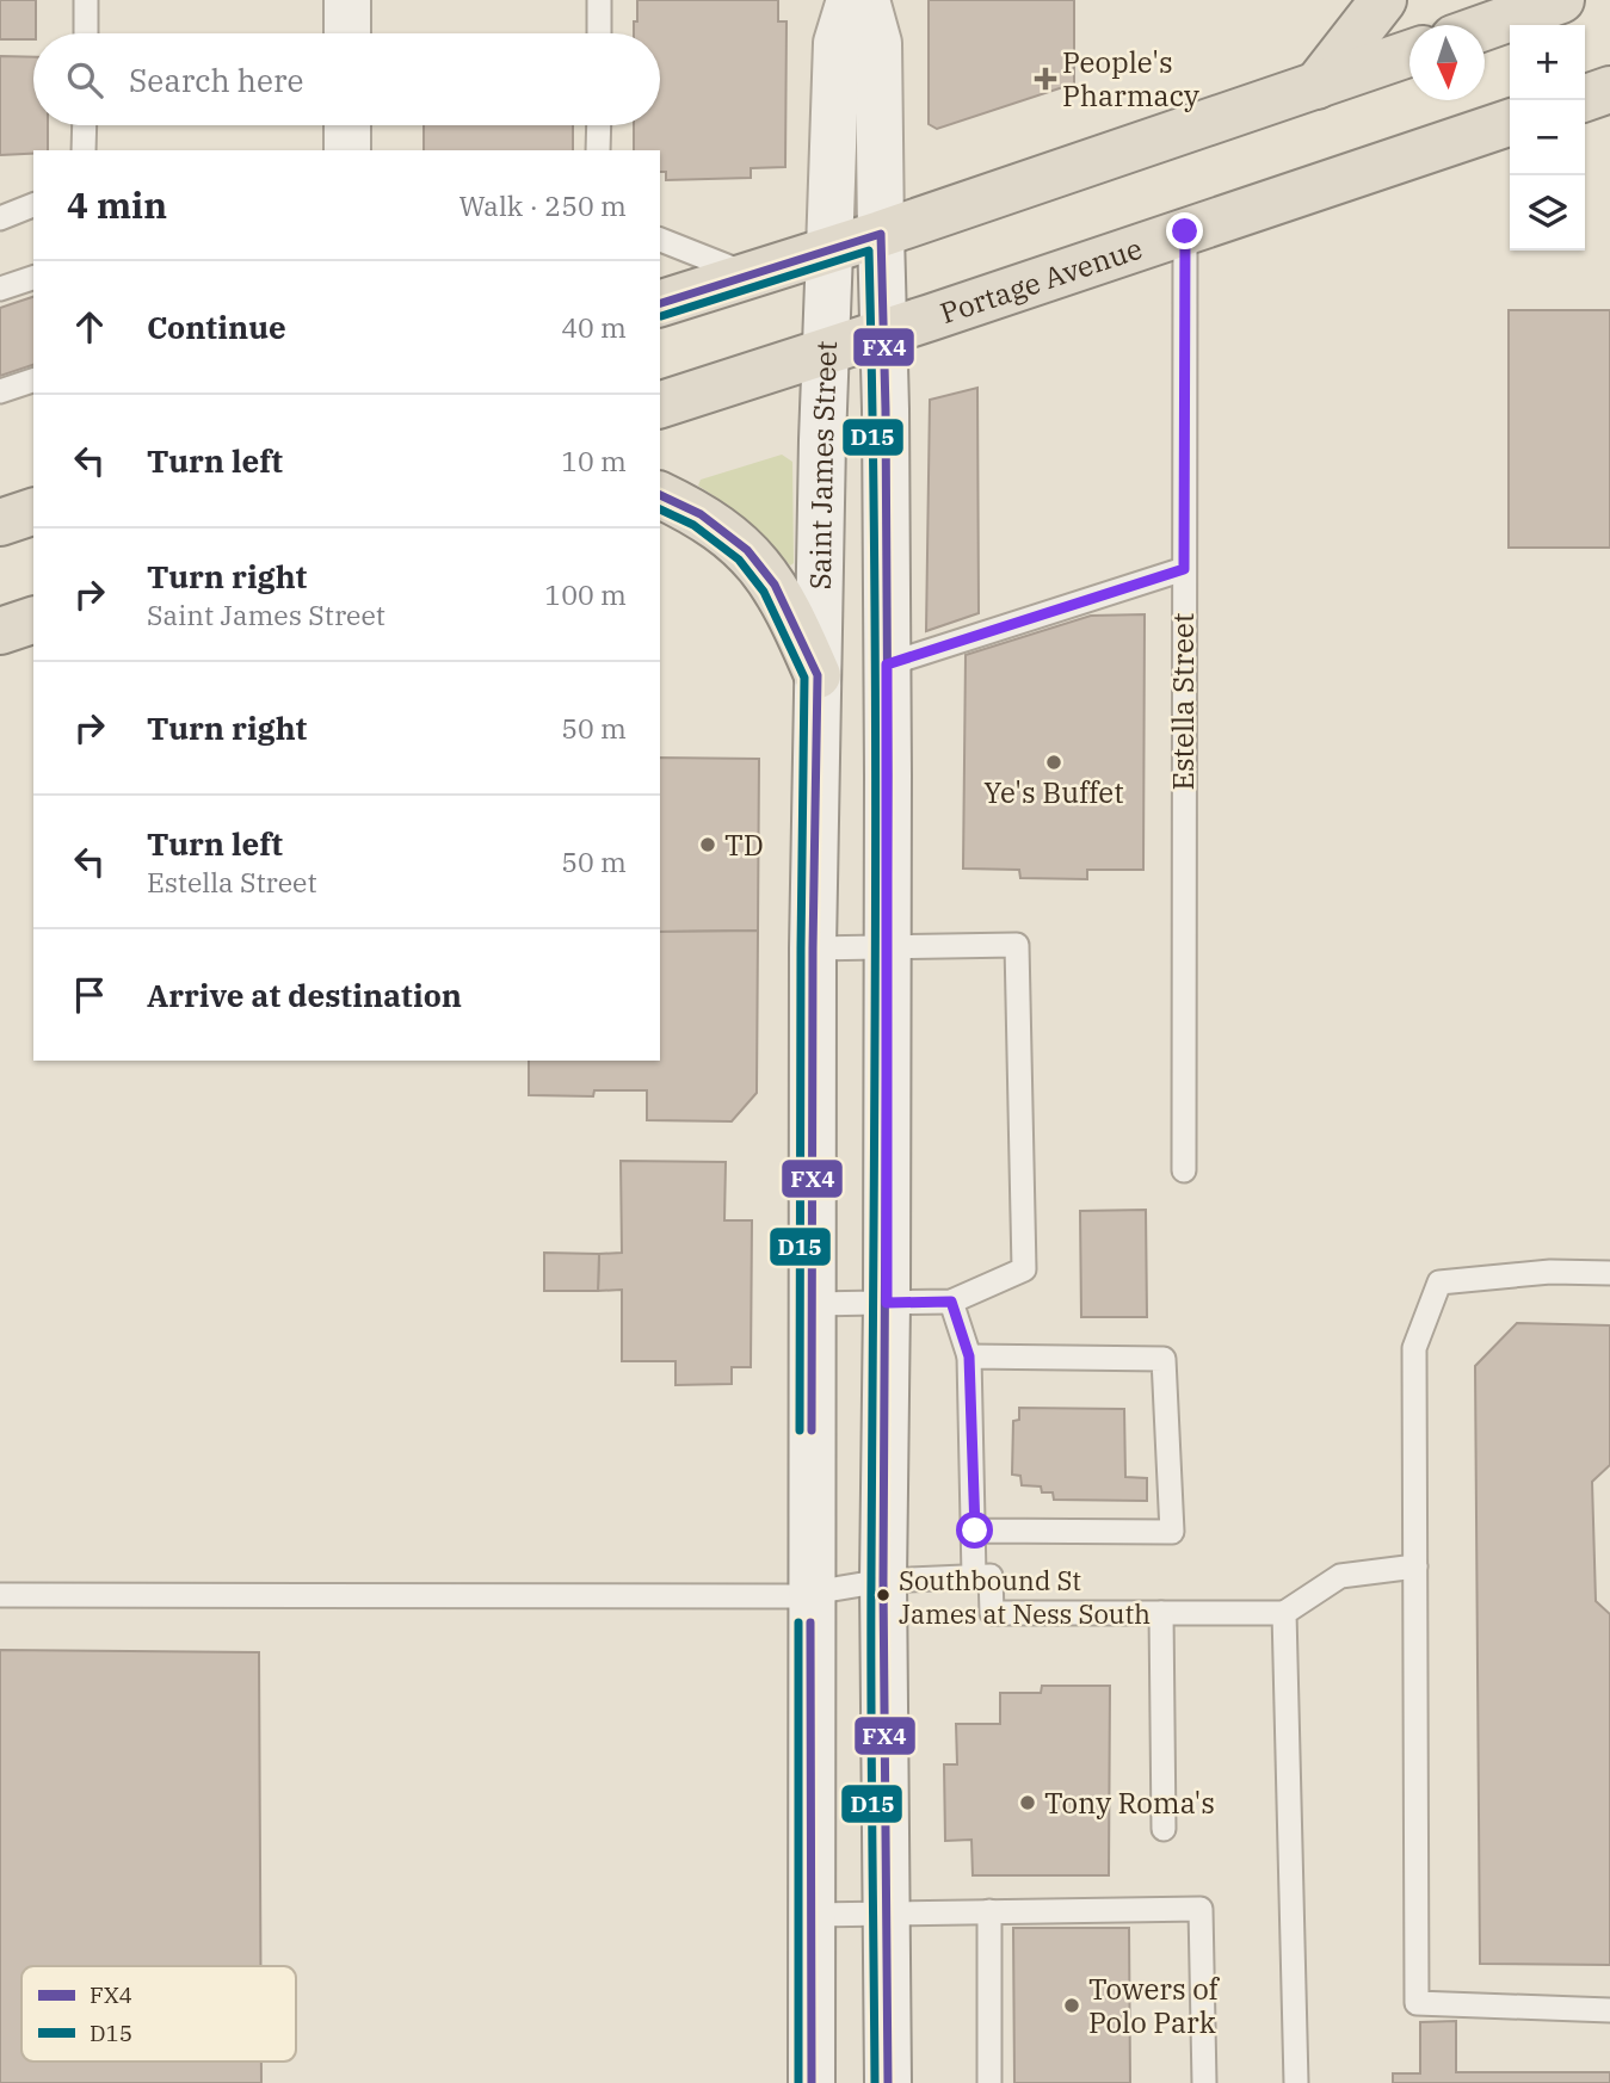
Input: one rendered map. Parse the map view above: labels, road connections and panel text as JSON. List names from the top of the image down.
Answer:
{
  "streets": {
    "highway": ["Portage Avenue"],
    "main road": ["Saint James Street"],
    "lane": ["Estella Street"]
  },
  "crossings": [
    ["Portage Avenue", "Saint James Street"],
    ["Portage Avenue", "Estella Street"]
  ],
  "places": {
    "health": ["People's Pharmacy"],
    "other": [
      "Ye's Buffet",
      "TD",
      "Southbound St James at Ness South",
      "Tony Roma's",
      "Towers of Polo Park"
    ]
  },
  "lines": ["transit line FX4", "transit line D15"],
  "legend": ["FX4", "D15"],
  "north": "bottom",
  "page": {
    "map_buttons": ["+", "−"],
    "search": "Search here",
    "heading": ["4 min", "Walk · 250 m"],
    "list": [
      ["Continue", "40 m"],
      ["Turn left", "10 m"],
      ["Turn right", "Saint James Street", "100 m"],
      ["Turn right", "50 m"],
      ["Turn left", "Estella Street", "50 m"],
      "Arrive at destination"
    ]
  }
}
